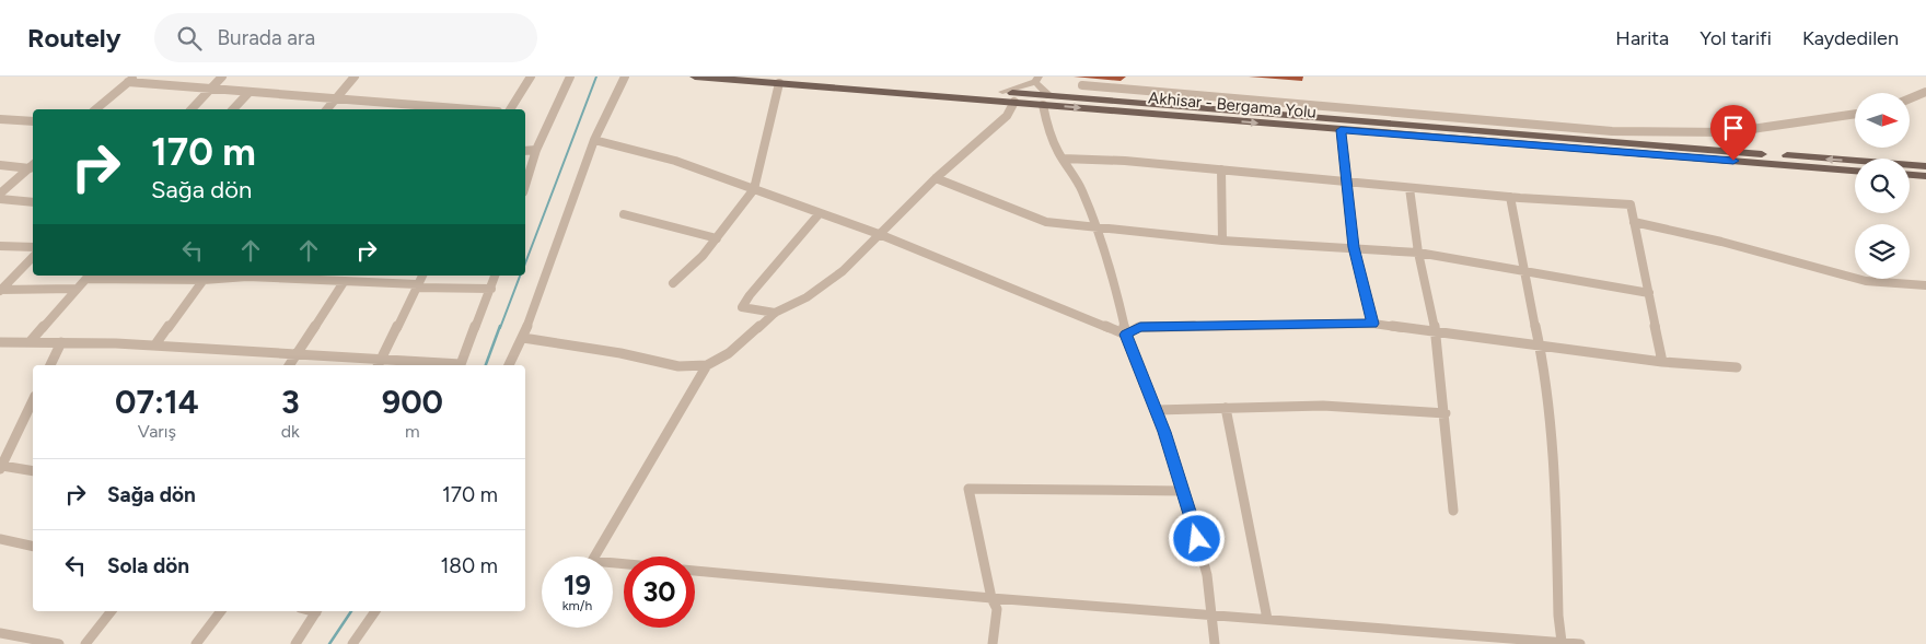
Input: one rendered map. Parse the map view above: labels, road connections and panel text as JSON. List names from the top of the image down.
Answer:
{
  "streets": {
    "main road": ["Akhisar - Bergama Yolu"]
  },
  "north": "right",
  "page": {
    "header": "Routely",
    "search": "Burada ara",
    "nav": ["Harita", "Yol tarifi", "Kaydedilen"],
    "turn": ["170 m", "Sağa dön"],
    "eta": [
      "07:14",
      "Varış",
      "3",
      "dk",
      "900",
      "m"
    ],
    "list": [
      {
        "name": "Sağa dön",
        "value": "170 m"
      },
      {
        "name": "Sola dön",
        "value": "180 m"
      }
    ],
    "speed": "19 km/h",
    "limit": "30"
  }
}
